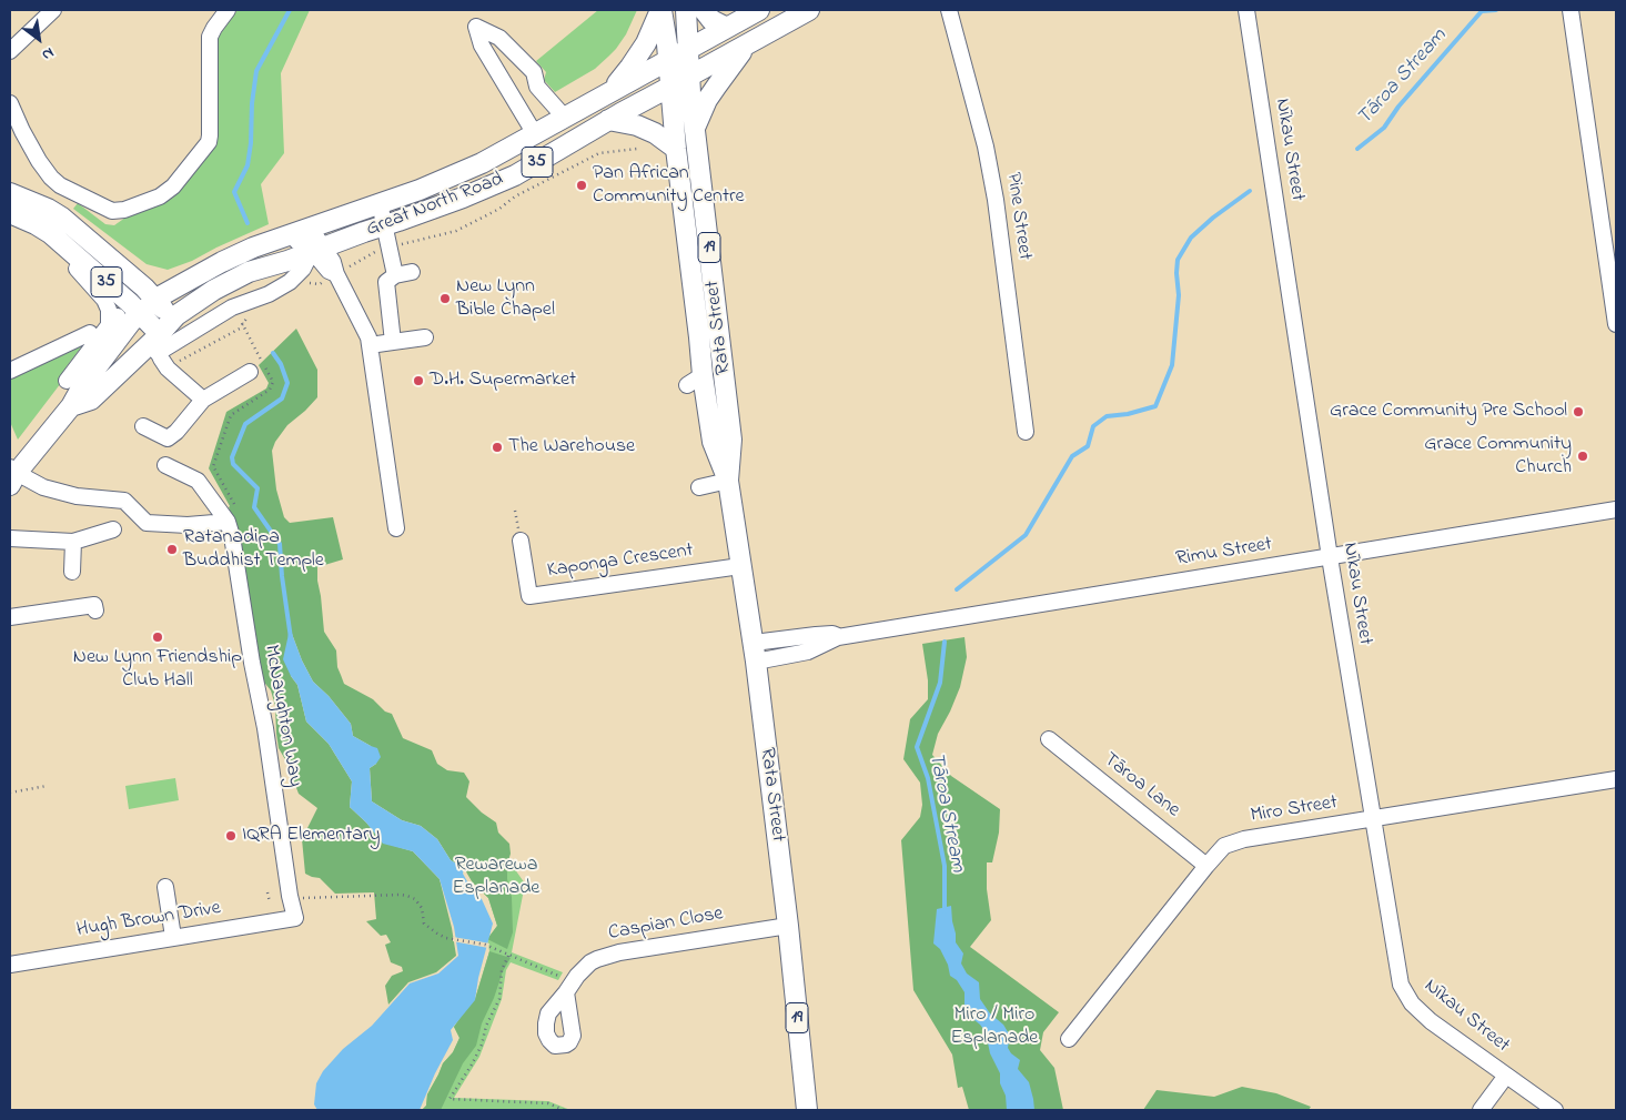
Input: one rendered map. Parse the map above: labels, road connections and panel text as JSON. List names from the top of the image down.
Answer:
{
  "streets": {
    "main road": [
      "35",
      "Great North Road",
      "19",
      "Rata Street"
    ],
    "street": [
      "Nīkau Street",
      "Pine Street",
      "Rimu Street",
      "Kaponga Crescent",
      "McNaughton Way",
      "Tāroa Lane",
      "Miro Street",
      "Hugh Brown Drive",
      "Caspian Close"
    ]
  },
  "crossings": [
    ["Nīkau Street", "Rimu Street"],
    ["Nīkau Street", "Miro Street"],
    ["35", "Great North Road"],
    ["Great North Road", "19"],
    ["Great North Road", "Rata Street"],
    ["19", "Rata Street"],
    ["Rata Street", "Rimu Street"],
    ["Rata Street", "Kaponga Crescent"],
    ["Rata Street", "Caspian Close"],
    ["McNaughton Way", "Hugh Brown Drive"],
    ["Tāroa Lane", "Miro Street"]
  ],
  "water": ["Tāroa Stream"],
  "parks": ["Rewarewa Esplanade", "Miro / Miro Esplanade"],
  "places": [
    "Pan African Community Centre",
    "New Lynn Bible Chapel",
    "D.H. Supermarket",
    "Grace Community Pre School",
    "The Warehouse",
    "Grace Community Church",
    "Ratanadipa Buddhist Temple",
    "New Lynn Friendship Club Hall",
    "IQRA Elementary"
  ],
  "north": "bottom right"
}
